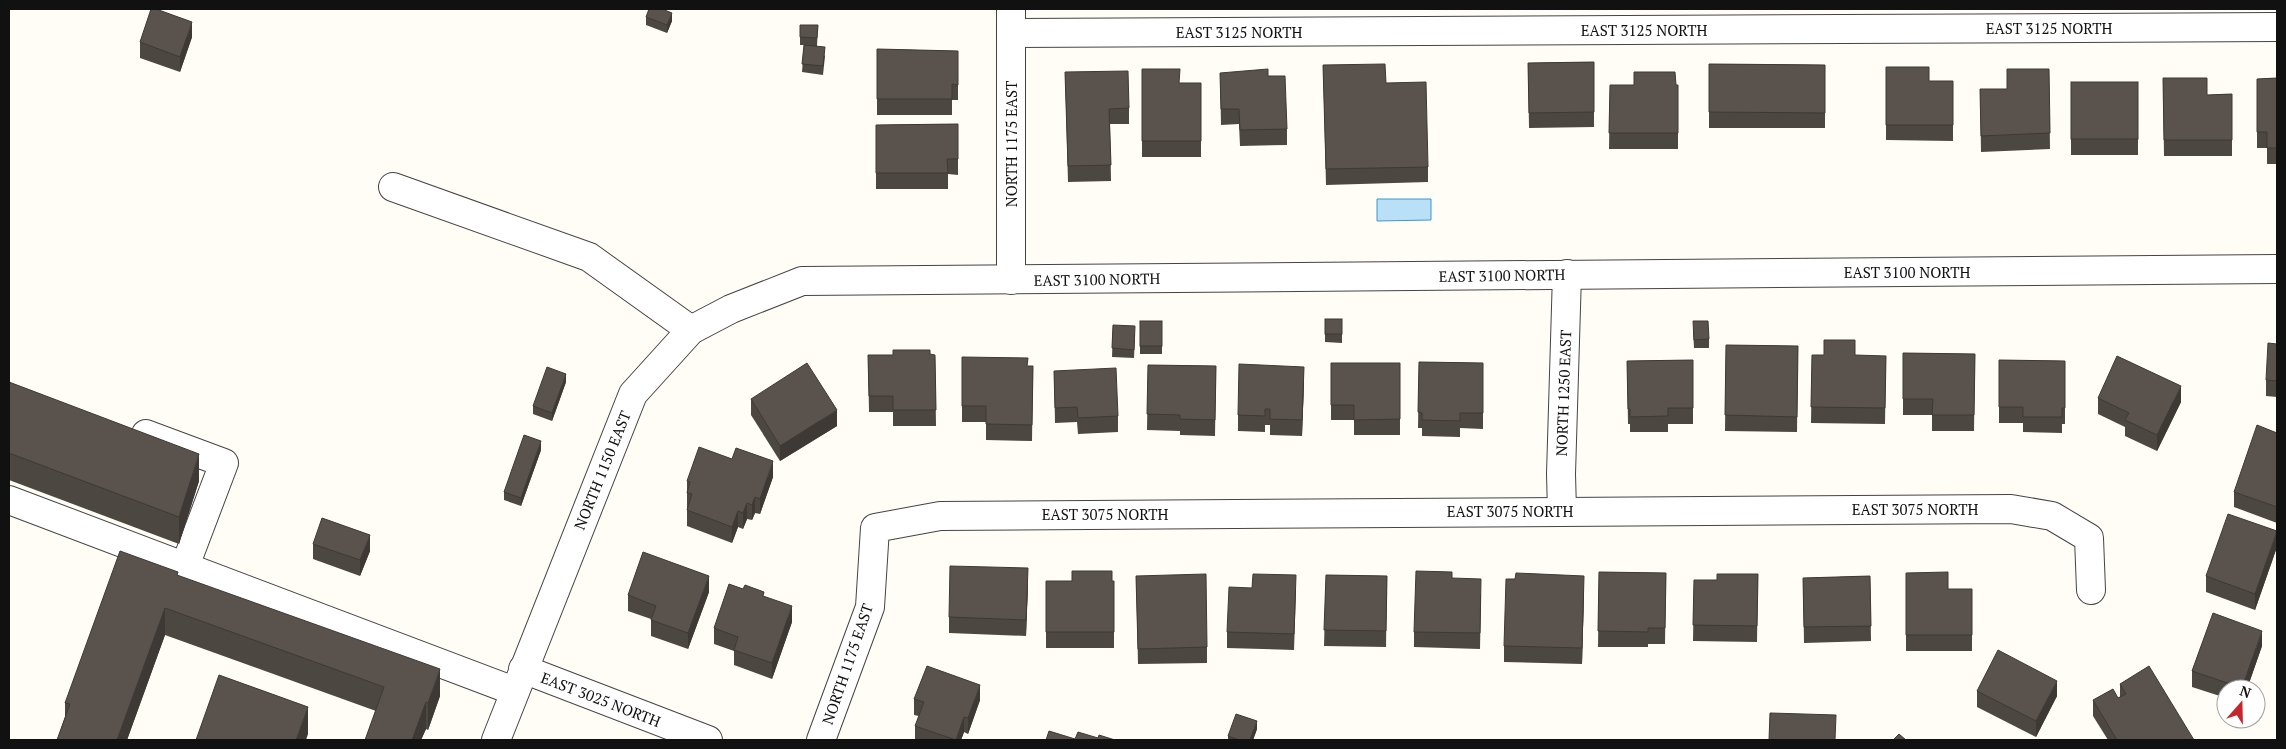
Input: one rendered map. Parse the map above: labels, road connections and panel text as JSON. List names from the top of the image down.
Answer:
{
  "streets": {
    "street": [
      "EAST 3125 NORTH",
      "NORTH 1175 EAST",
      "EAST 3100 NORTH",
      "NORTH 1250 EAST",
      "NORTH 1150 EAST",
      "EAST 3075 NORTH",
      "EAST 3025 NORTH"
    ]
  },
  "crossings": [
    ["EAST 3125 NORTH", "NORTH 1175 EAST"],
    ["NORTH 1175 EAST", "EAST 3100 NORTH"],
    ["NORTH 1175 EAST", "EAST 3075 NORTH"],
    ["EAST 3100 NORTH", "NORTH 1250 EAST"],
    ["EAST 3100 NORTH", "NORTH 1150 EAST"],
    ["NORTH 1250 EAST", "EAST 3075 NORTH"],
    ["NORTH 1150 EAST", "EAST 3025 NORTH"]
  ],
  "north": "top"
}
